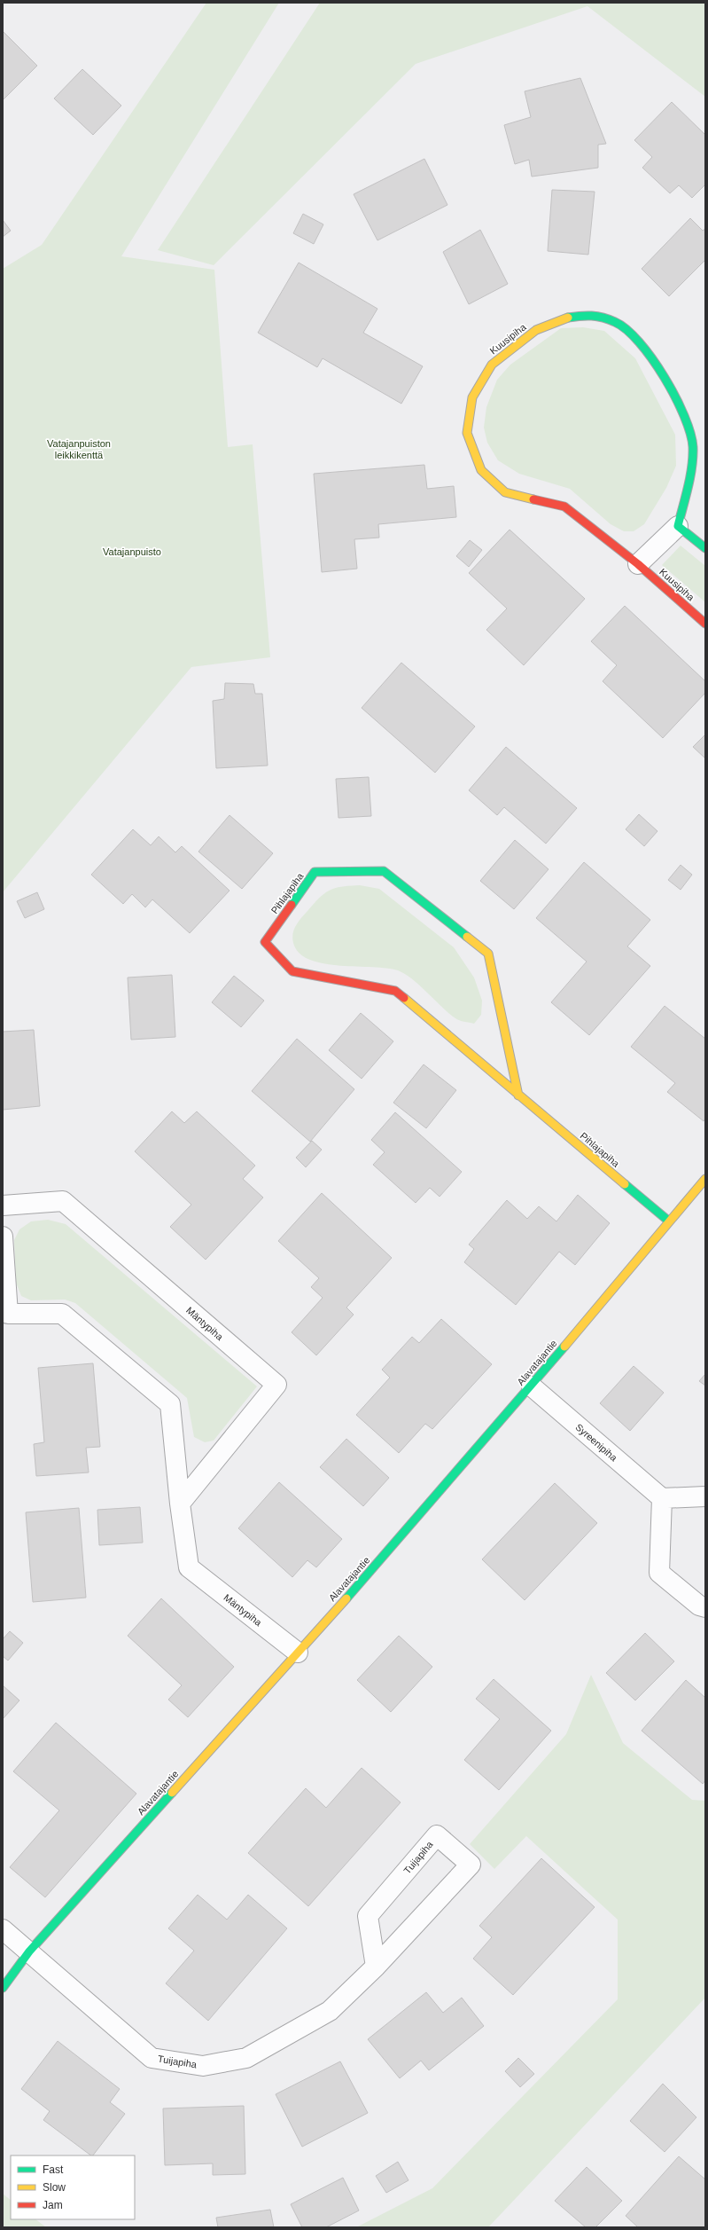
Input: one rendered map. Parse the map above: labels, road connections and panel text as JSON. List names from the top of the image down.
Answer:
{
  "streets": {
    "street": [
      "Kuusipiha",
      "Pihlajapiha",
      "Mäntypiha",
      "Alavatajantie",
      "Syreenipiha",
      "Tuijapiha"
    ]
  },
  "crossings": [
    ["Pihlajapiha", "Alavatajantie"],
    ["Mäntypiha", "Alavatajantie"],
    ["Alavatajantie", "Syreenipiha"],
    ["Alavatajantie", "Tuijapiha"]
  ],
  "parks": ["Vatajanpuiston leikkikenttä", "Vatajanpuisto"],
  "legend": ["Fast", "Slow", "Jam"]
}
